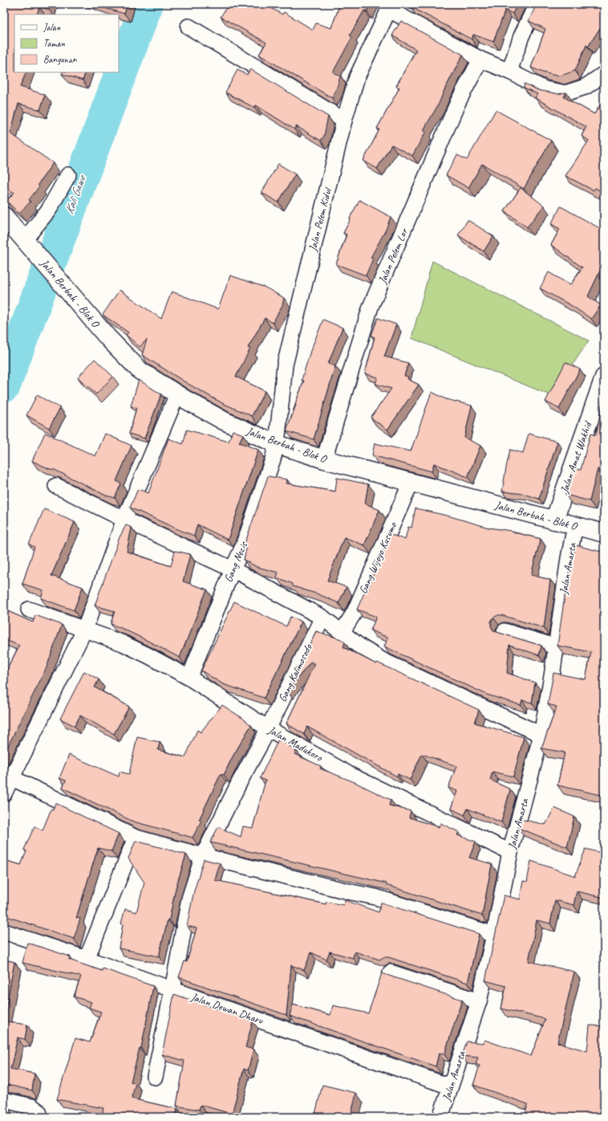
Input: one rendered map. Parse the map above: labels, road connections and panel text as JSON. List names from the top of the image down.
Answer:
{
  "streets": {
    "main road": ["Jalan Berbah - Blok O", "Jalan Amat Wakhid"],
    "street": [
      "Jalan Pelem Kidul",
      "Jalan Pelem Lor",
      "Gang Wijoyo Kusumo",
      "Gang Necis",
      "Jalan Amarta",
      "Gang Kalimosodo",
      "Jalan Madukoro",
      "Jalan Dewan Dharu"
    ]
  },
  "crossings": [
    ["Jalan Pelem Kidul", "Jalan Berbah - Blok O"],
    ["Jalan Pelem Kidul", "Gang Necis"],
    ["Jalan Pelem Lor", "Jalan Berbah - Blok O"],
    ["Jalan Berbah - Blok O", "Jalan Amat Wakhid"],
    ["Jalan Berbah - Blok O", "Gang Wijoyo Kusumo"],
    ["Jalan Berbah - Blok O", "Gang Necis"],
    ["Jalan Berbah - Blok O", "Jalan Amarta"],
    ["Gang Necis", "Jalan Madukoro"],
    ["Jalan Amarta", "Jalan Madukoro"],
    ["Jalan Amarta", "Jalan Dewan Dharu"],
    ["Gang Kalimosodo", "Jalan Madukoro"],
    ["Gang Kalimosodo", "Jalan Dewan Dharu"]
  ],
  "water": ["Kali Gawe"],
  "legend": ["Jalan", "Taman", "Bangunan"]
}
